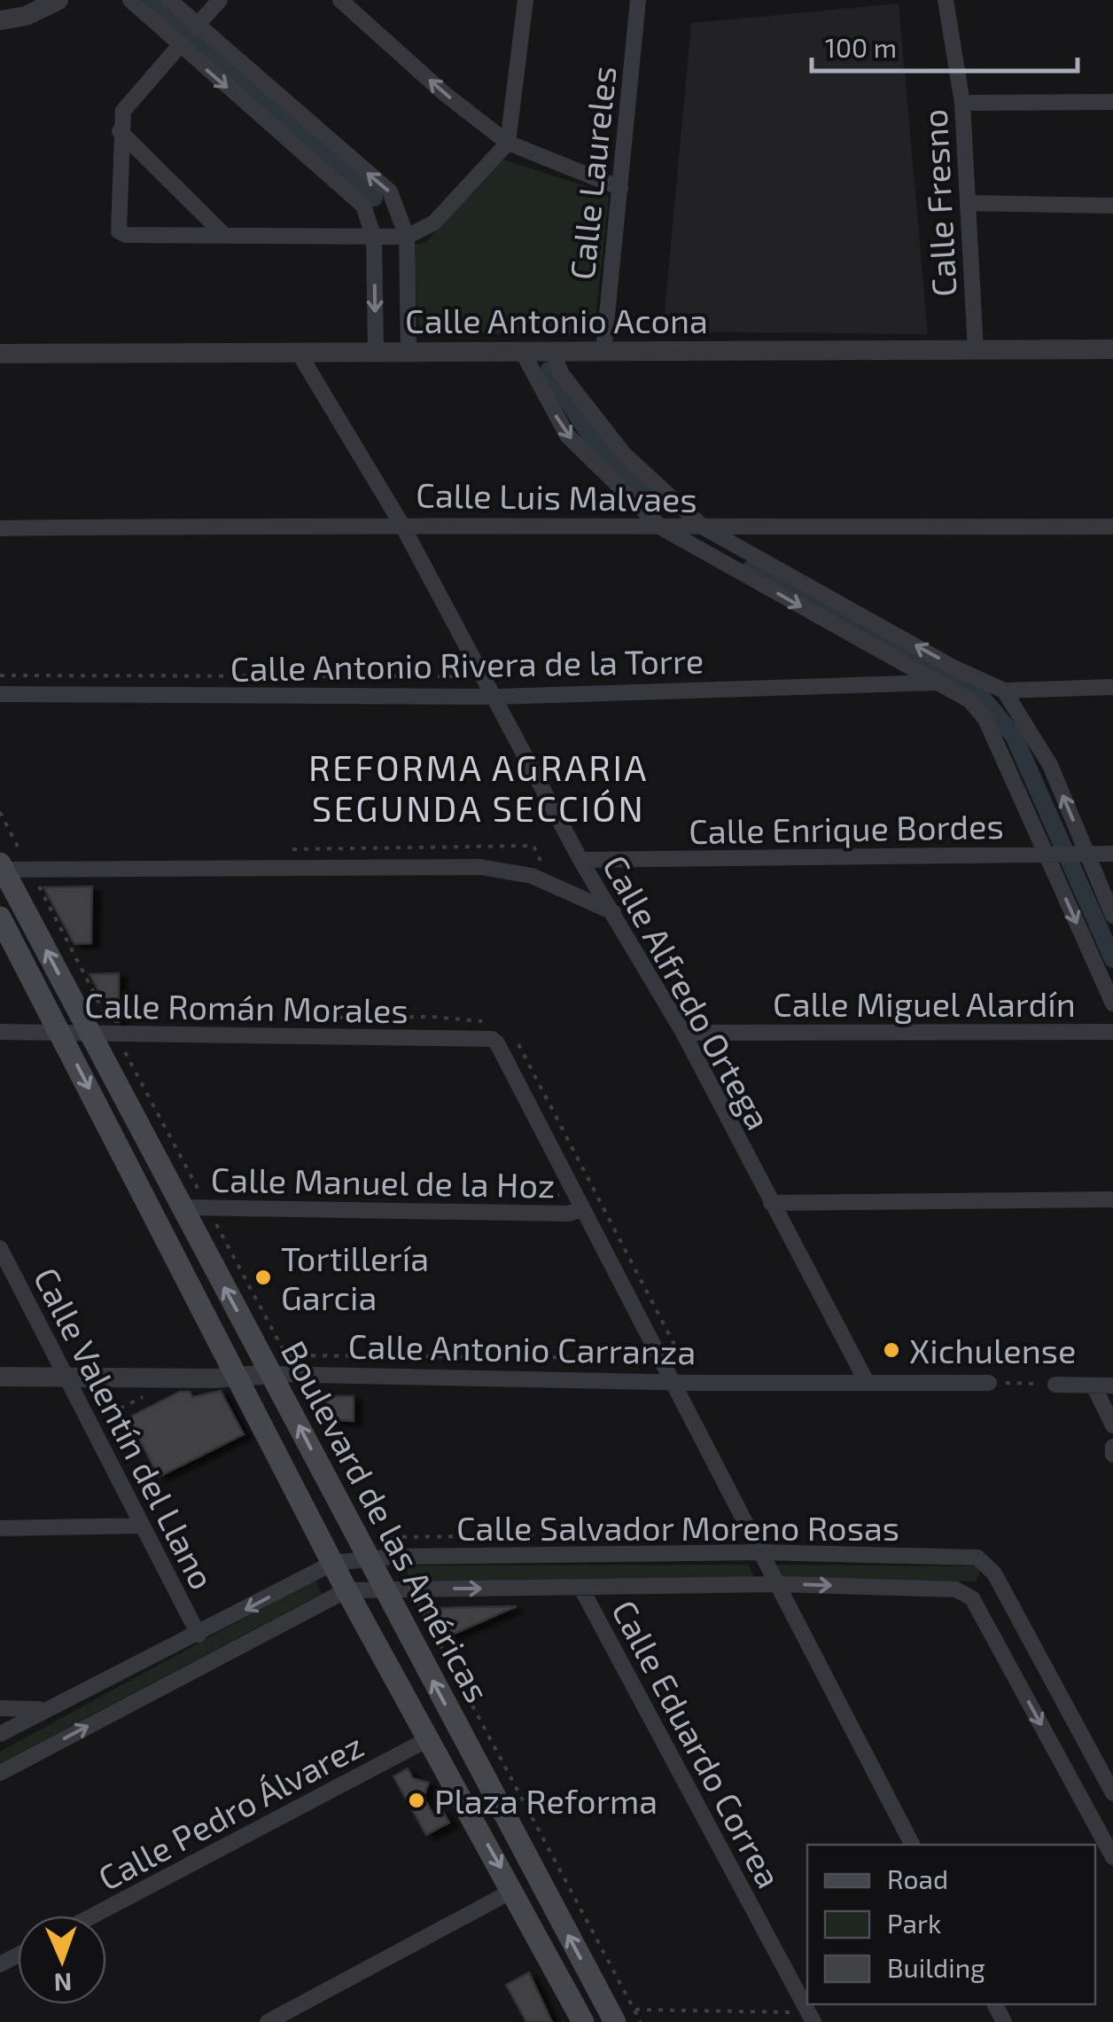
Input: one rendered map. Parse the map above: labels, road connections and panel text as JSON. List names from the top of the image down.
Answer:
{
  "streets": {
    "main road": ["Boulevard de las Américas"],
    "street": [
      "Calle Laureles",
      "Calle Fresno",
      "Calle Antonio Acona",
      "Calle Luis Malvaes",
      "Calle Antonio Rivera de la Torre",
      "Calle Enrique Bordes",
      "Calle Alfredo Ortega",
      "Calle Miguel Alardín",
      "Calle Román Morales",
      "Calle Manuel de la Hoz",
      "Calle Antonio Carranza",
      "Calle Valentín del Llano",
      "Calle Salvador Moreno Rosas",
      "Calle Eduardo Correa",
      "Calle Pedro Álvarez"
    ]
  },
  "crossings": [
    ["Calle Laureles", "Calle Antonio Acona"],
    ["Calle Fresno", "Calle Antonio Acona"],
    ["Calle Antonio Acona", "Calle Alfredo Ortega"],
    ["Calle Luis Malvaes", "Calle Alfredo Ortega"],
    ["Calle Antonio Rivera de la Torre", "Calle Alfredo Ortega"],
    ["Calle Enrique Bordes", "Calle Alfredo Ortega"],
    ["Calle Alfredo Ortega", "Calle Miguel Alardín"],
    ["Calle Alfredo Ortega", "Calle Antonio Carranza"],
    ["Calle Román Morales", "Boulevard de las Américas"],
    ["Calle Manuel de la Hoz", "Boulevard de las Américas"],
    ["Calle Antonio Carranza", "Calle Valentín del Llano"],
    ["Calle Antonio Carranza", "Boulevard de las Américas"],
    ["Calle Valentín del Llano", "Calle Salvador Moreno Rosas"],
    ["Boulevard de las Américas", "Calle Salvador Moreno Rosas"],
    ["Boulevard de las Américas", "Calle Pedro Álvarez"],
    ["Calle Salvador Moreno Rosas", "Calle Eduardo Correa"]
  ],
  "districts": ["REFORMA AGRARIA SEGUNDA SECCIÓN"],
  "places": ["Tortillería Garcia", "Xichulense", "Plaza Reforma"],
  "legend": ["Road", "Park", "Building"],
  "scale_bar": "100 m",
  "north": "bottom"
}
